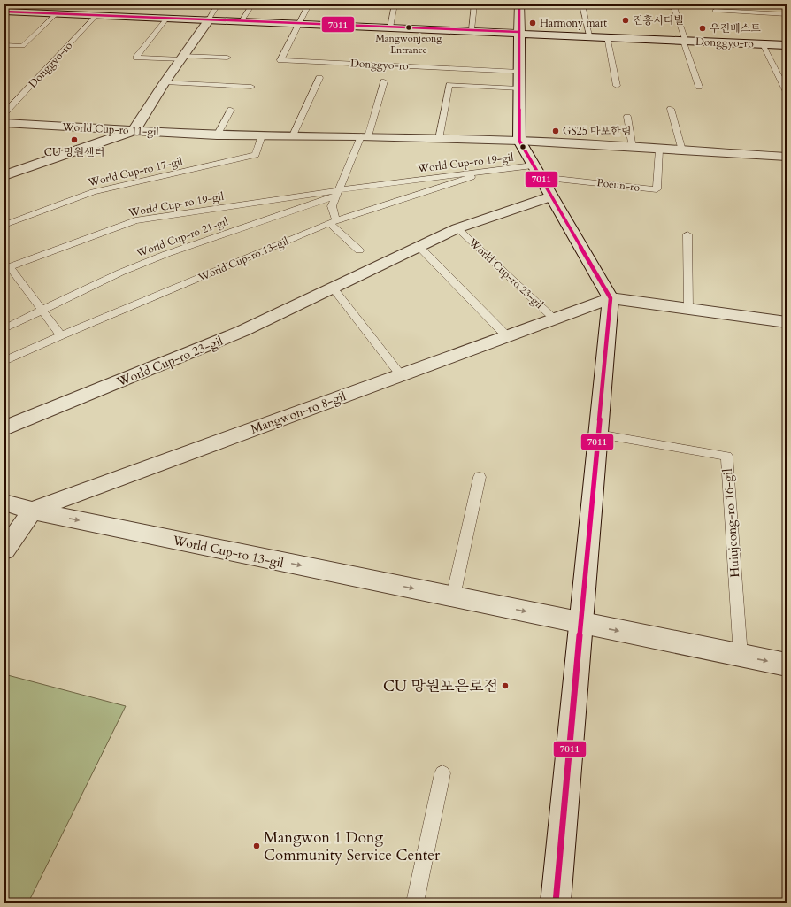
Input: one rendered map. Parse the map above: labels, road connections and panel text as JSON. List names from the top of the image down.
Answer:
{
  "streets": {
    "street": [
      "Donggyo-ro",
      "World Cup-ro 11-gil",
      "World Cup-ro 13-gil",
      "World Cup-ro 23-gil",
      "Mangwon-ro 8-gil"
    ],
    "lane": [
      "World Cup-ro 19-gil",
      "World Cup-ro 17-gil",
      "Poeun-ro",
      "World Cup-ro 21-gil",
      "Huiujeong-ro 16-gil"
    ]
  },
  "crossings": [
    ["World Cup-ro 11-gil", "World Cup-ro 17-gil"],
    ["World Cup-ro 11-gil", "Poeun-ro"],
    ["World Cup-ro 19-gil", "Poeun-ro"],
    ["World Cup-ro 19-gil", "World Cup-ro 21-gil"],
    ["World Cup-ro 19-gil", "World Cup-ro 13-gil"],
    ["World Cup-ro 13-gil", "Mangwon-ro 8-gil"],
    ["World Cup-ro 23-gil", "Mangwon-ro 8-gil"]
  ],
  "one_way": ["World Cup-ro 13-gil"],
  "places": [
    "진흥시티빌",
    "Harmony mart",
    "Mangwonjeong Entrance",
    "우진베스트",
    "GS25 마포한림",
    "CU 망원센터",
    "CU 망원포은로점",
    "Mangwon 1 Dong Community Service Center"
  ],
  "lines": ["transit line 7011"]
}
